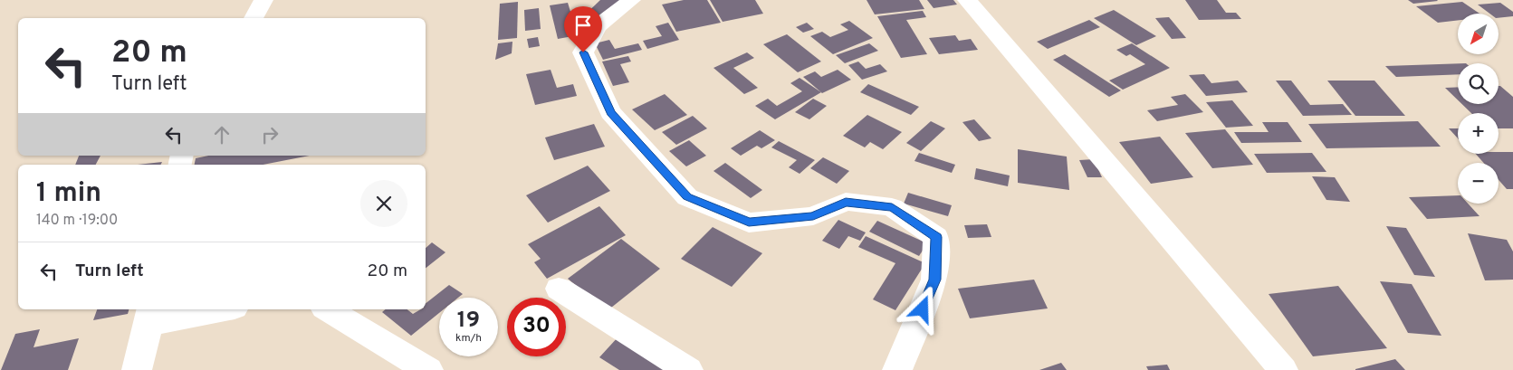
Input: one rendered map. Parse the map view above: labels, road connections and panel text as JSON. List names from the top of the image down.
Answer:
{
  "north": "bottom left",
  "page": {
    "map_buttons": ["+", "−"],
    "turn": ["20 m", "Turn left"],
    "heading": ["1 min", "140 m · 19:00"],
    "list": [
      {
        "name": "Turn left",
        "value": "20 m"
      }
    ],
    "speed": "19 km/h",
    "limit": "30"
  }
}
